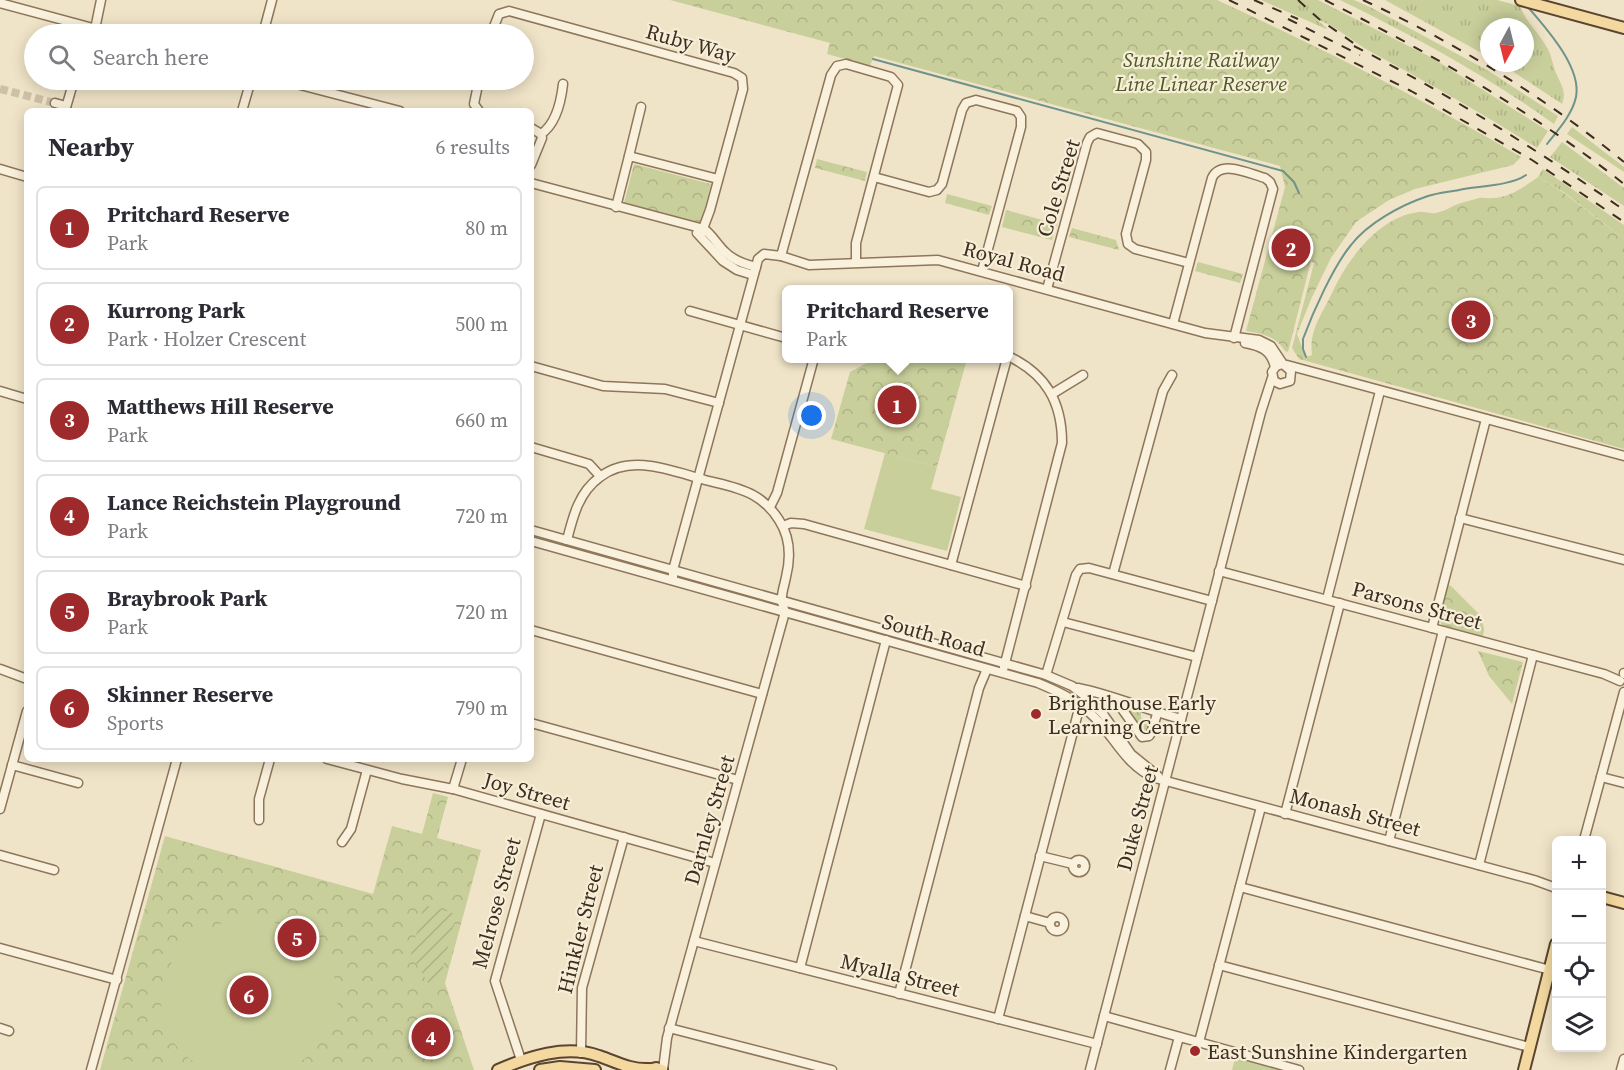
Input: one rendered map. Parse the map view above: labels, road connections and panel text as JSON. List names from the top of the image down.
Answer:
{
  "streets": {
    "main road": ["Hinkler Street"],
    "street": [
      "Ruby Way",
      "Cole Street",
      "Royal Road",
      "Parsons Street",
      "South Road",
      "Joy Street",
      "Monash Street",
      "Duke Street",
      "Darnley Street",
      "Melrose Street",
      "Myalla Street"
    ]
  },
  "crossings": [
    ["Cole Street", "Royal Road"],
    ["Royal Road", "Duke Street"],
    ["Parsons Street", "Duke Street"],
    ["South Road", "Monash Street"],
    ["South Road", "Duke Street"],
    ["South Road", "Darnley Street"],
    ["Joy Street", "Darnley Street"],
    ["Joy Street", "Melrose Street"],
    ["Joy Street", "Hinkler Street"],
    ["Monash Street", "Duke Street"],
    ["Duke Street", "Myalla Street"],
    ["Darnley Street", "Myalla Street"]
  ],
  "parks": ["Sunshine Railway Line Linear Reserve"],
  "places": ["Brighthouse Early Learning Centre", "East Sunshine Kindergarten"],
  "north": "bottom",
  "page": {
    "search": "Search here",
    "heading": ["Nearby", "6 results"],
    "list": [
      {
        "mark": "1",
        "name": "Pritchard Reserve",
        "note": "Park",
        "value": "80 m"
      },
      {
        "mark": "2",
        "name": "Kurrong Park",
        "note": "Park · Holzer Crescent",
        "value": "500 m"
      },
      {
        "mark": "3",
        "name": "Matthews Hill Reserve",
        "note": "Park",
        "value": "660 m"
      },
      {
        "mark": "4",
        "name": "Lance Reichstein Playground",
        "note": "Park",
        "value": "720 m"
      },
      {
        "mark": "5",
        "name": "Braybrook Park",
        "note": "Park",
        "value": "720 m"
      },
      {
        "mark": "6",
        "name": "Skinner Reserve",
        "note": "Sports",
        "value": "790 m"
      }
    ],
    "pins": [
      "2",
      "3",
      "1",
      "5",
      "6",
      "4"
    ],
    "popup": ["Pritchard Reserve", "Park"],
    "map_buttons": ["+", "−"]
  }
}
